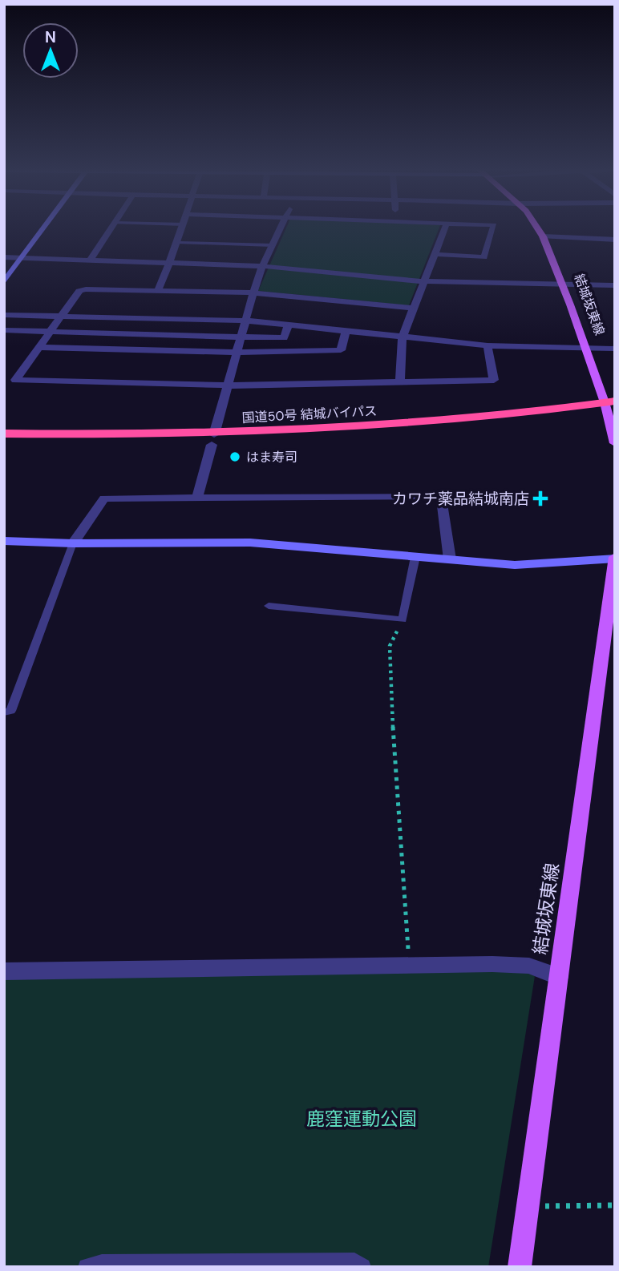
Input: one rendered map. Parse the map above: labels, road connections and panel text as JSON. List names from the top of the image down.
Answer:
{
  "streets": {
    "highway": ["国道50号 結城バイパス"],
    "main road": ["結城坂東線"]
  },
  "crossings": [
    ["結城坂東線", "国道50号 結城バイパス"]
  ],
  "parks": ["鹿窪運動公園"],
  "places": {
    "other": ["はま寿司"],
    "health": ["カワチ薬品結城南店"]
  },
  "north": "top"
}
